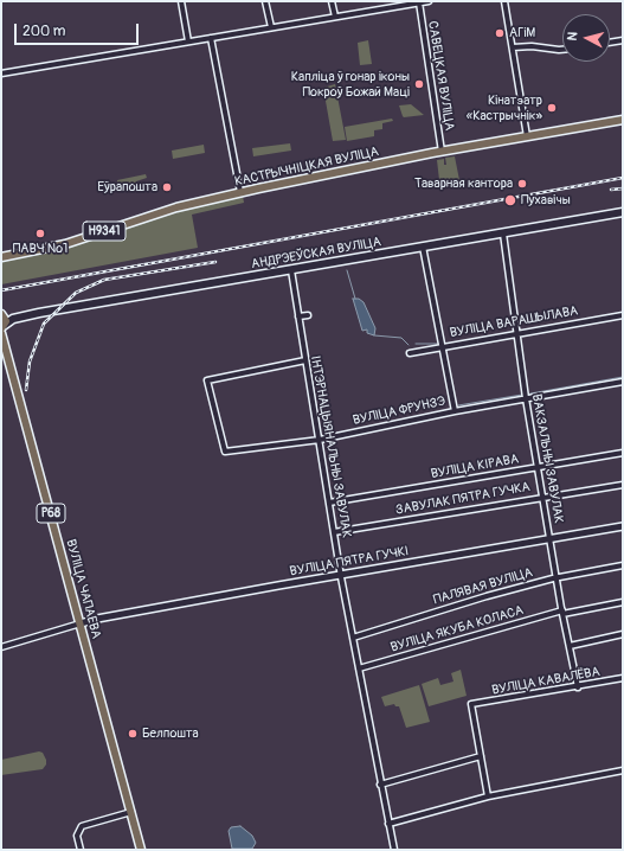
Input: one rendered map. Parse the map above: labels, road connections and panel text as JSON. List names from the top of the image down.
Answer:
{
  "streets": {
    "main road": [
      "КАСТРЫЧНІЦКАЯ ВУЛІЦА",
      "Н9341",
      "АНДРЭЕЎСКАЯ ВУЛІЦА",
      "Р68",
      "ВУЛІЦА ЧАПАЕВА"
    ],
    "street": [
      "САВЕЦКАЯ ВУЛІЦА",
      "ВУЛІЦА ВАРАШЫЛАВА",
      "ВУЛІЦА ФРУНЗЭ",
      "ІНТЭРНАЦЫЯНАЛЬНЫ ЗАВУЛАК",
      "ВАКЗАЛЬНЫ ЗАВУЛАК",
      "ВУЛІЦА КІРАВА",
      "ЗАВУЛАК ПЯТРА ГУЧКА",
      "ВУЛІЦА ПЯТРА ГУЧКІ",
      "ПАЛЯВАЯ ВУЛІЦА",
      "ВУЛІЦА ЯКУБА КОЛАСА",
      "ВУЛІЦА КАВАЛЁВА"
    ]
  },
  "crossings": [
    ["САВЕЦКАЯ ВУЛІЦА", "КАСТРЫЧНІЦКАЯ ВУЛІЦА"],
    ["АНДРЭЕЎСКАЯ ВУЛІЦА", "ІНТЭРНАЦЫЯНАЛЬНЫ ЗАВУЛАК"],
    ["АНДРЭЕЎСКАЯ ВУЛІЦА", "ВАКЗАЛЬНЫ ЗАВУЛАК"],
    ["АНДРЭЕЎСКАЯ ВУЛІЦА", "Р68"],
    ["АНДРЭЕЎСКАЯ ВУЛІЦА", "ВУЛІЦА ЧАПАЕВА"],
    ["ВУЛІЦА ВАРАШЫЛАВА", "ВАКЗАЛЬНЫ ЗАВУЛАК"],
    ["ВУЛІЦА ФРУНЗЭ", "ІНТЭРНАЦЫЯНАЛЬНЫ ЗАВУЛАК"],
    ["ВУЛІЦА ФРУНЗЭ", "ВАКЗАЛЬНЫ ЗАВУЛАК"],
    ["ІНТЭРНАЦЫЯНАЛЬНЫ ЗАВУЛАК", "ВУЛІЦА КІРАВА"],
    ["ІНТЭРНАЦЫЯНАЛЬНЫ ЗАВУЛАК", "ЗАВУЛАК ПЯТРА ГУЧКА"],
    ["ІНТЭРНАЦЫЯНАЛЬНЫ ЗАВУЛАК", "ВУЛІЦА ПЯТРА ГУЧКІ"],
    ["ІНТЭРНАЦЫЯНАЛЬНЫ ЗАВУЛАК", "ПАЛЯВАЯ ВУЛІЦА"],
    ["ІНТЭРНАЦЫЯНАЛЬНЫ ЗАВУЛАК", "ВУЛІЦА ЯКУБА КОЛАСА"],
    ["ВАКЗАЛЬНЫ ЗАВУЛАК", "ВУЛІЦА КІРАВА"],
    ["ВАКЗАЛЬНЫ ЗАВУЛАК", "ЗАВУЛАК ПЯТРА ГУЧКА"],
    ["ВАКЗАЛЬНЫ ЗАВУЛАК", "ВУЛІЦА ПЯТРА ГУЧКІ"],
    ["ВАКЗАЛЬНЫ ЗАВУЛАК", "ПАЛЯВАЯ ВУЛІЦА"],
    ["ВАКЗАЛЬНЫ ЗАВУЛАК", "ВУЛІЦА ЯКУБА КОЛАСА"],
    ["ВАКЗАЛЬНЫ ЗАВУЛАК", "ВУЛІЦА КАВАЛЁВА"],
    ["Р68", "ВУЛІЦА ЧАПАЕВА"],
    ["ВУЛІЦА ПЯТРА ГУЧКІ", "ВУЛІЦА ЧАПАЕВА"]
  ],
  "places": [
    "АГіМ",
    "Капліца ў гонар іконы Покроў Божай Маці",
    "Кінатэатр «Кастрычнік»",
    "Таварная кантора",
    "Еўрапошта",
    "Пухавічы",
    "ПАВЧ №1",
    "Белпошта"
  ],
  "scale_bar": "200 m",
  "north": "left"
}
